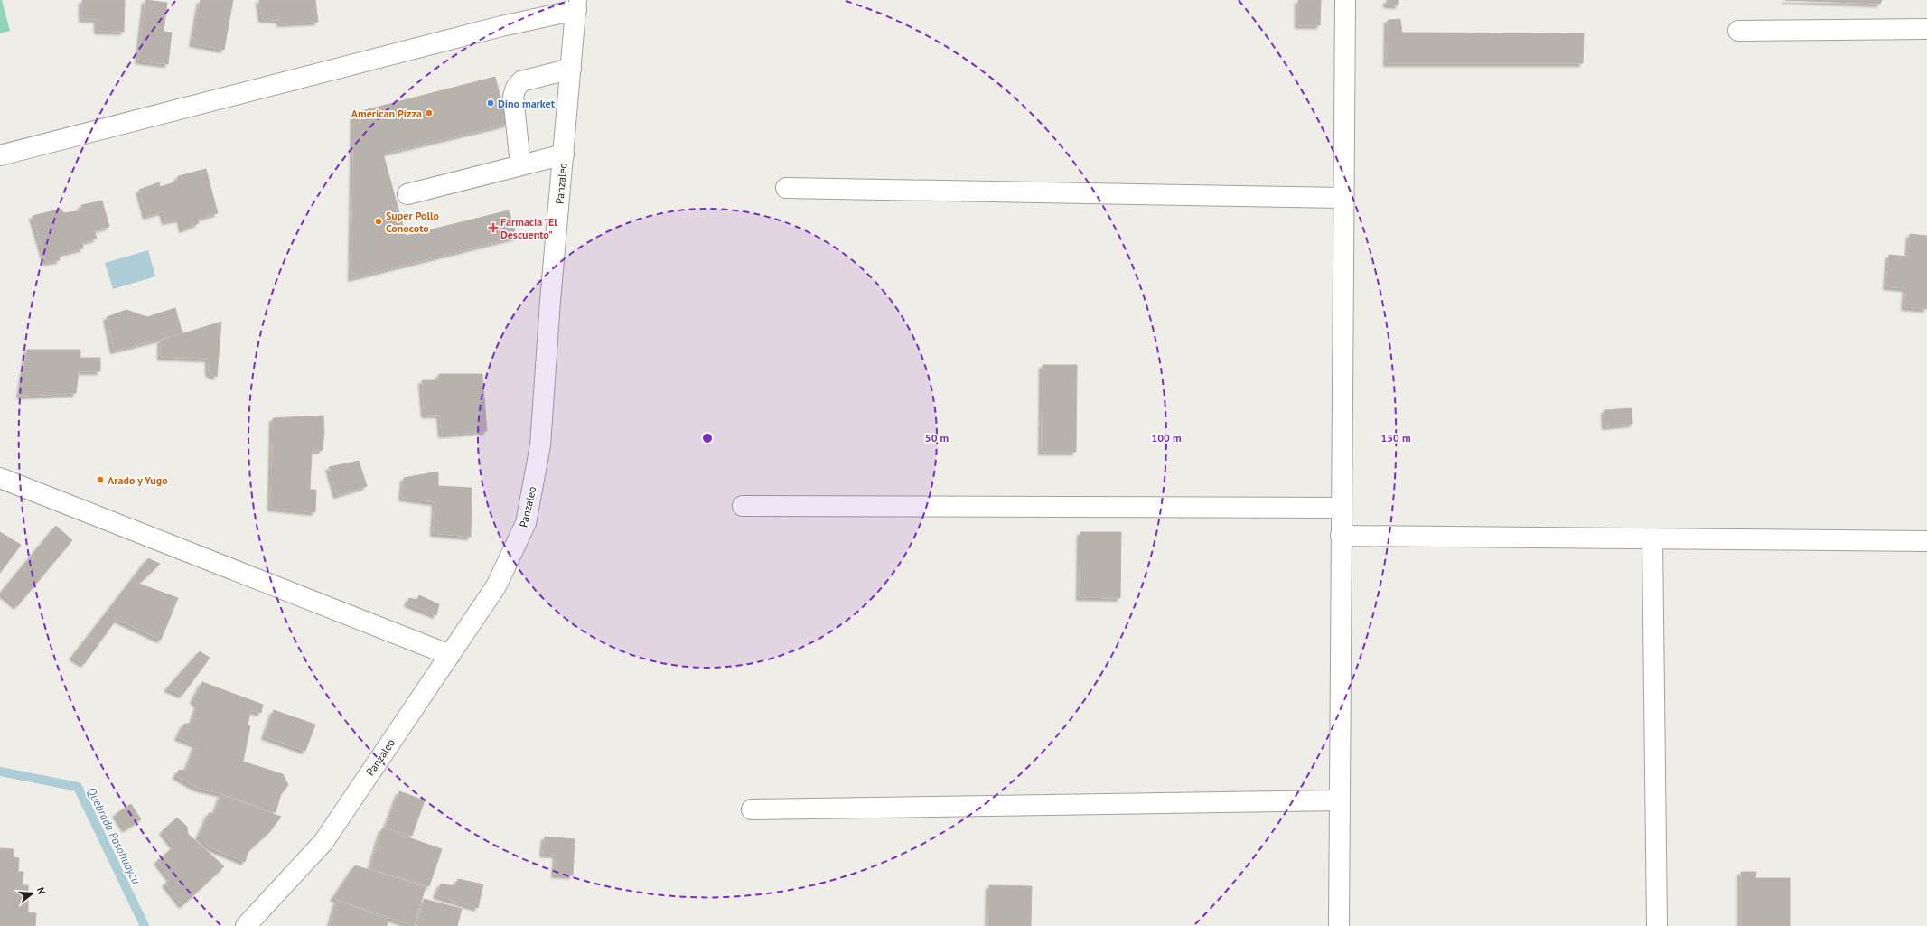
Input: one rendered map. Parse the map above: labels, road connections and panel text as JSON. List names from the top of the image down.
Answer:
{
  "streets": {
    "street": ["Panzaleo"]
  },
  "water": ["Quebrada Pasohuaycu"],
  "places": {
    "other": [
      "Dino market",
      "American Pizza",
      "Super Pollo Conocoto",
      "Arado y Yugo"
    ],
    "health": ["Farmacia \"El Descuento\""]
  },
  "north": "right",
  "rings": ["50 m", "100 m", "150 m"]
}
